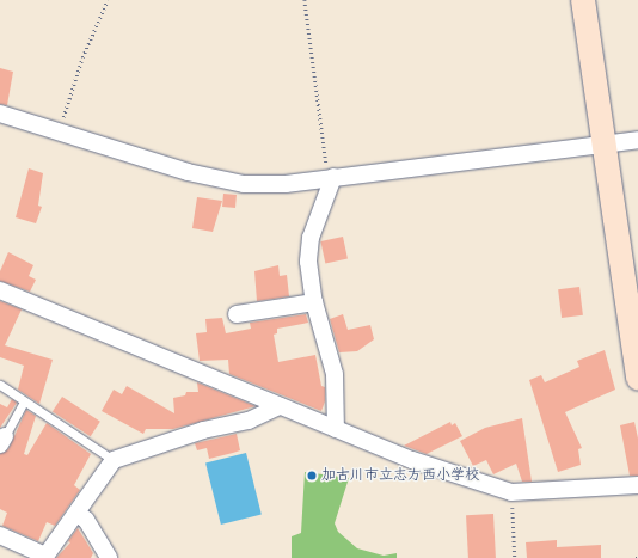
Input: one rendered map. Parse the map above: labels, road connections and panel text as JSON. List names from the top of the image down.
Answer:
{
  "places": ["加古川市立志方西小学校"]
}
